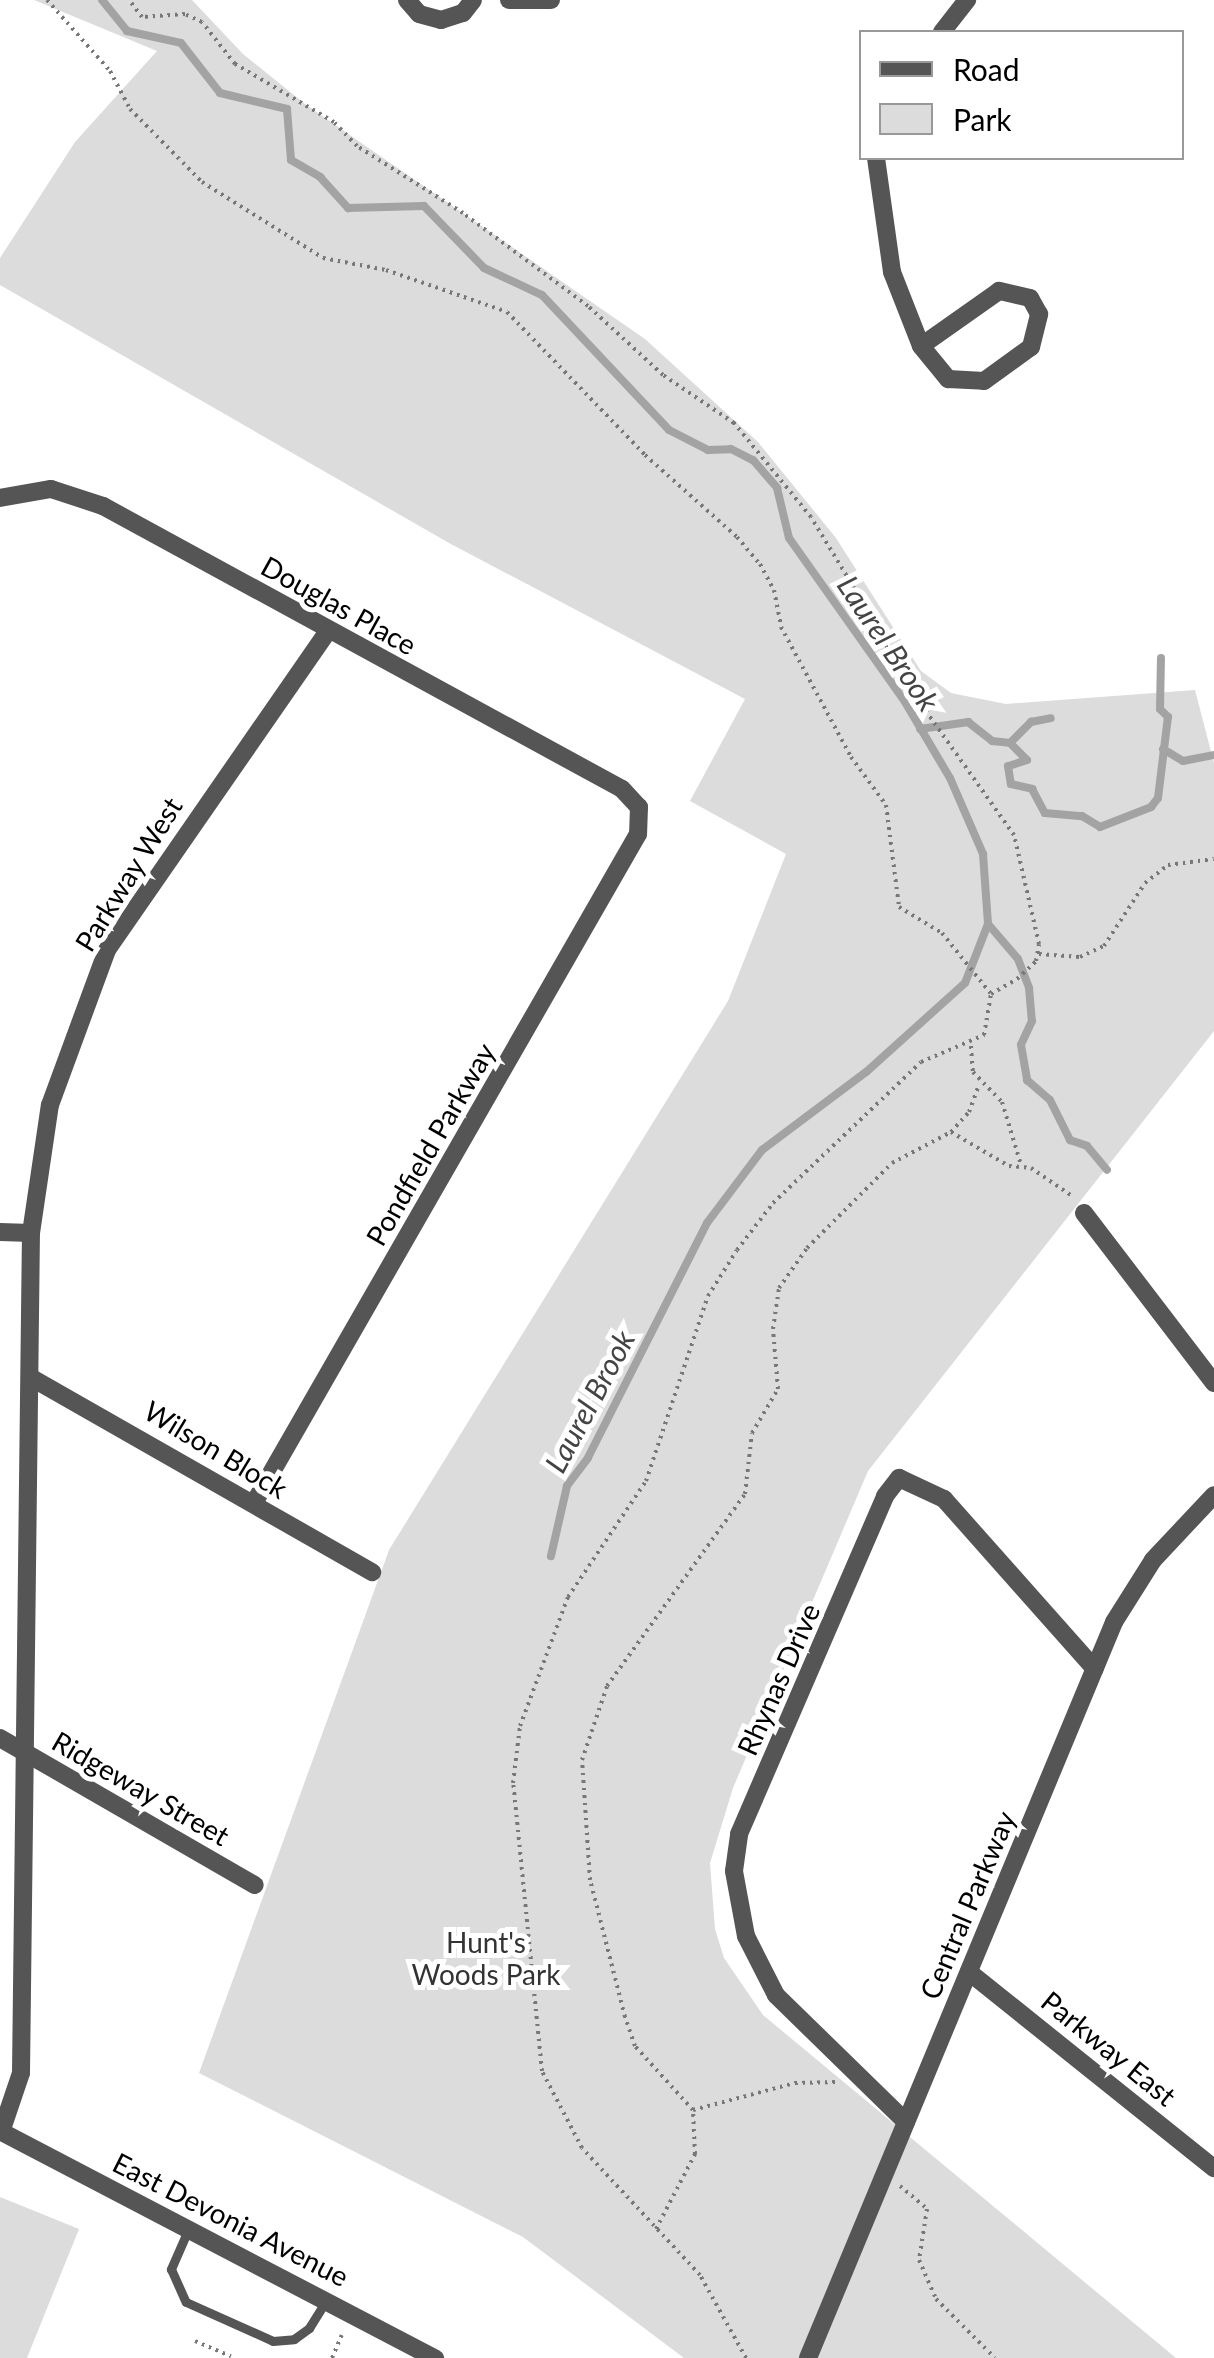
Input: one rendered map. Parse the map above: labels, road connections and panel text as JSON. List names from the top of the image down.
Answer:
{
  "streets": {
    "street": [
      "Douglas Place",
      "Parkway West",
      "Pondfield Parkway",
      "Wilson Block",
      "Rhynas Drive",
      "Ridgeway Street",
      "Central Parkway",
      "Parkway East",
      "East Devonia Avenue"
    ]
  },
  "crossings": [
    ["Douglas Place", "Parkway West"],
    ["Douglas Place", "Pondfield Parkway"],
    ["Parkway West", "Wilson Block"],
    ["Parkway West", "Ridgeway Street"],
    ["Parkway West", "East Devonia Avenue"],
    ["Pondfield Parkway", "Wilson Block"],
    ["Rhynas Drive", "Central Parkway"],
    ["Central Parkway", "Parkway East"]
  ],
  "water": ["Laurel Brook"],
  "parks": ["Hunt's Woods Park"],
  "legend": ["Road", "Park"]
}
